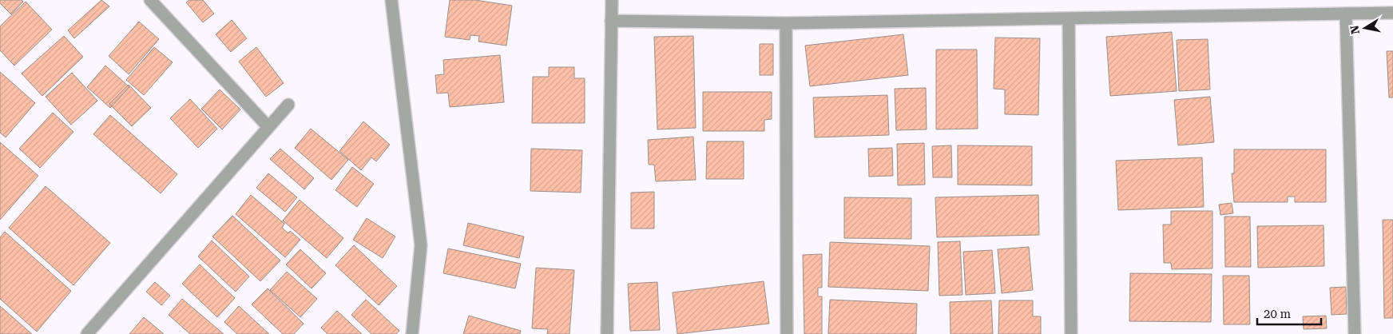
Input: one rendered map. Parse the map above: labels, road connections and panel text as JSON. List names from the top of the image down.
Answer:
{
  "scale_bar": "20 m",
  "north": "left"
}
